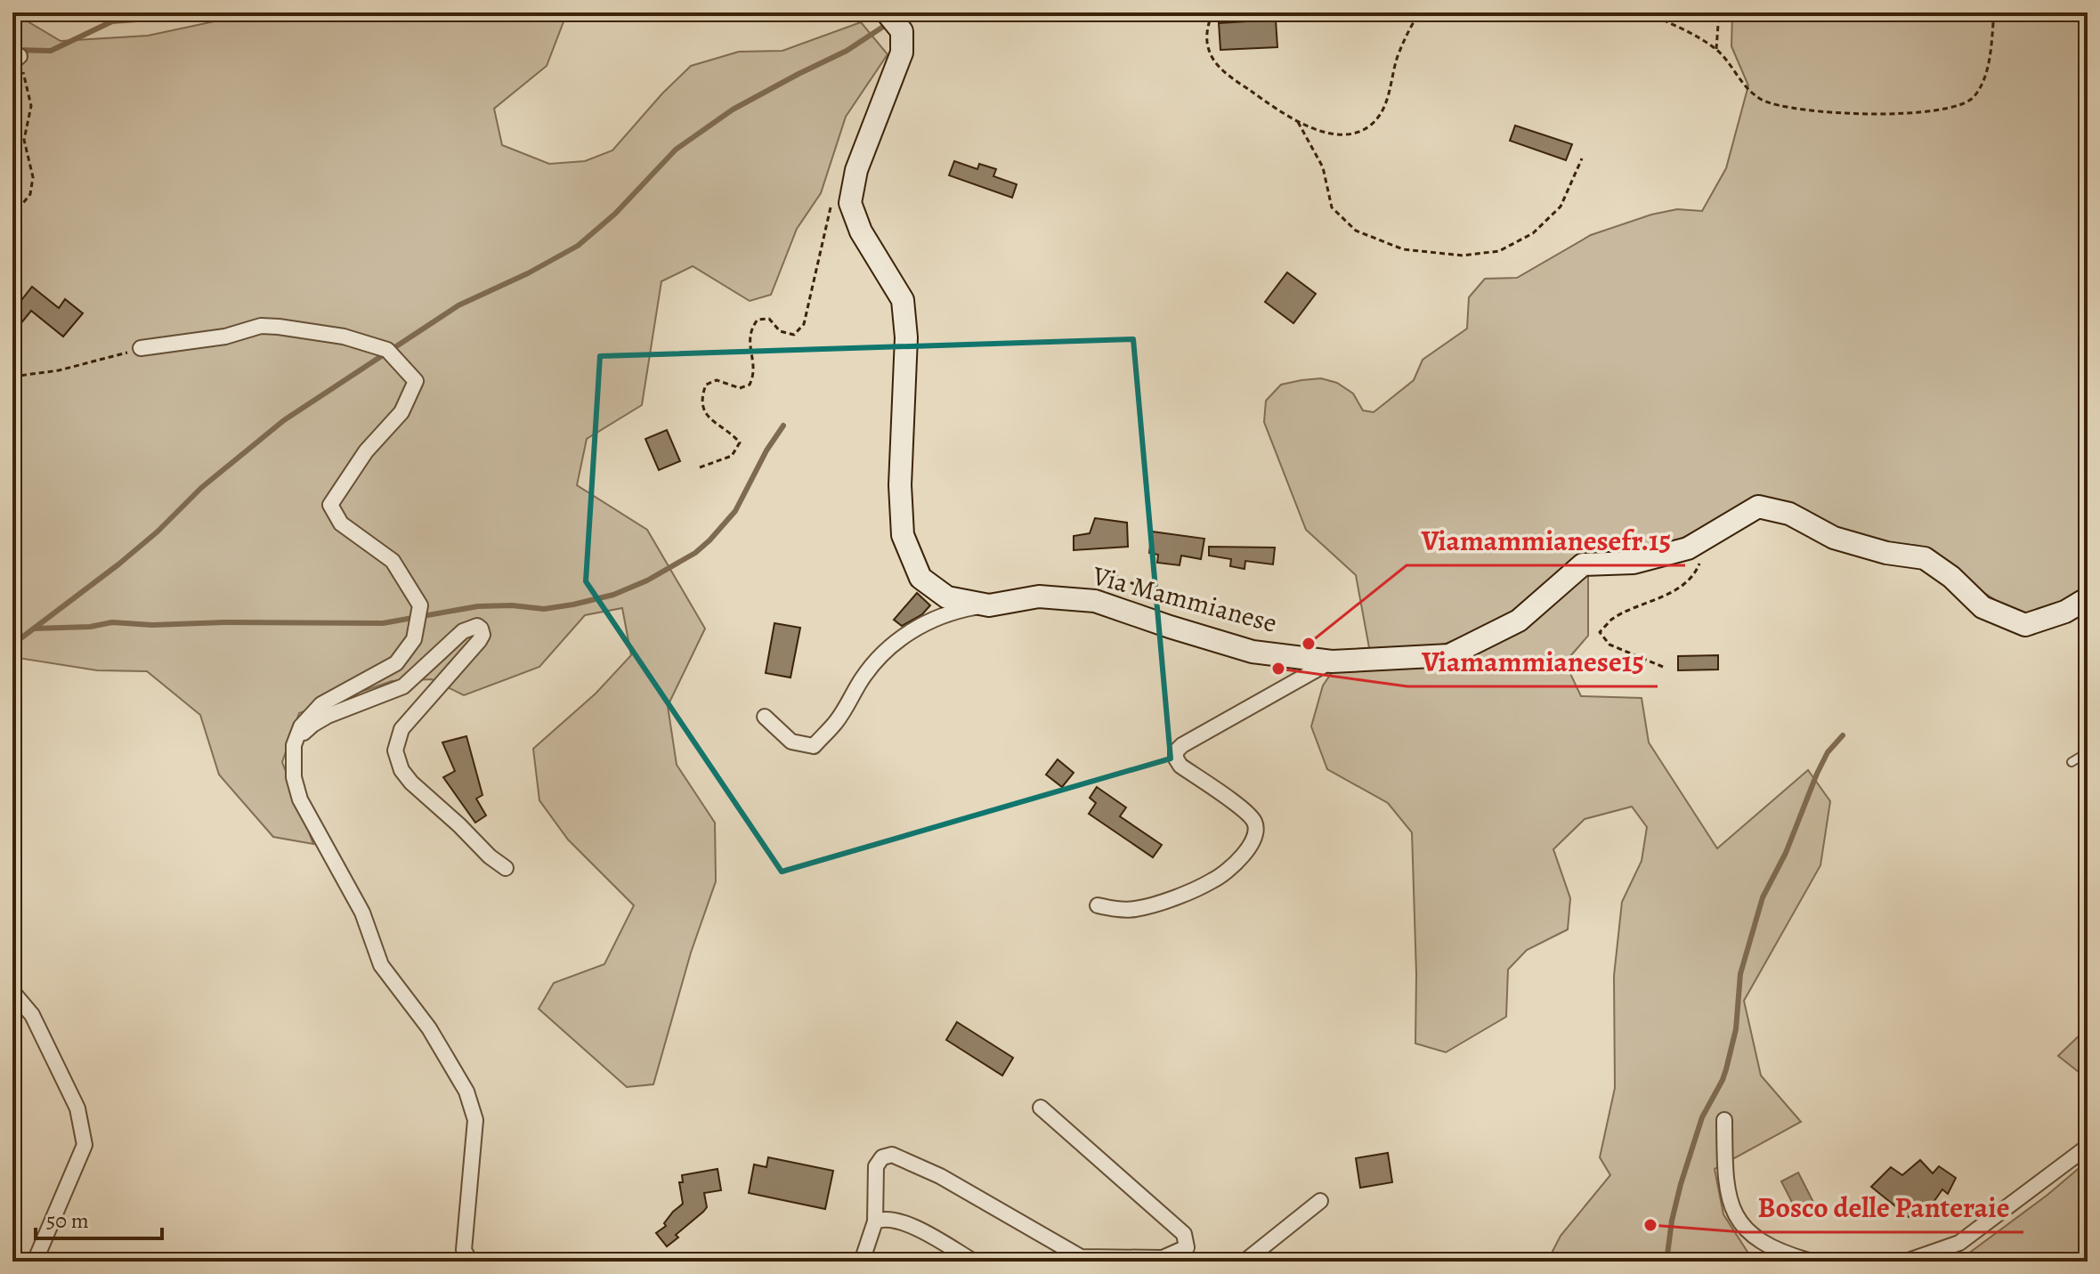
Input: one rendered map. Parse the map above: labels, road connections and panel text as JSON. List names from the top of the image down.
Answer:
{
  "streets": {
    "main road": ["Via Mammianese"]
  },
  "places": ["Viamammianesefr.15", "Viamammianese15", "Bosco delle Panteraie"],
  "scale_bar": "50 m"
}
